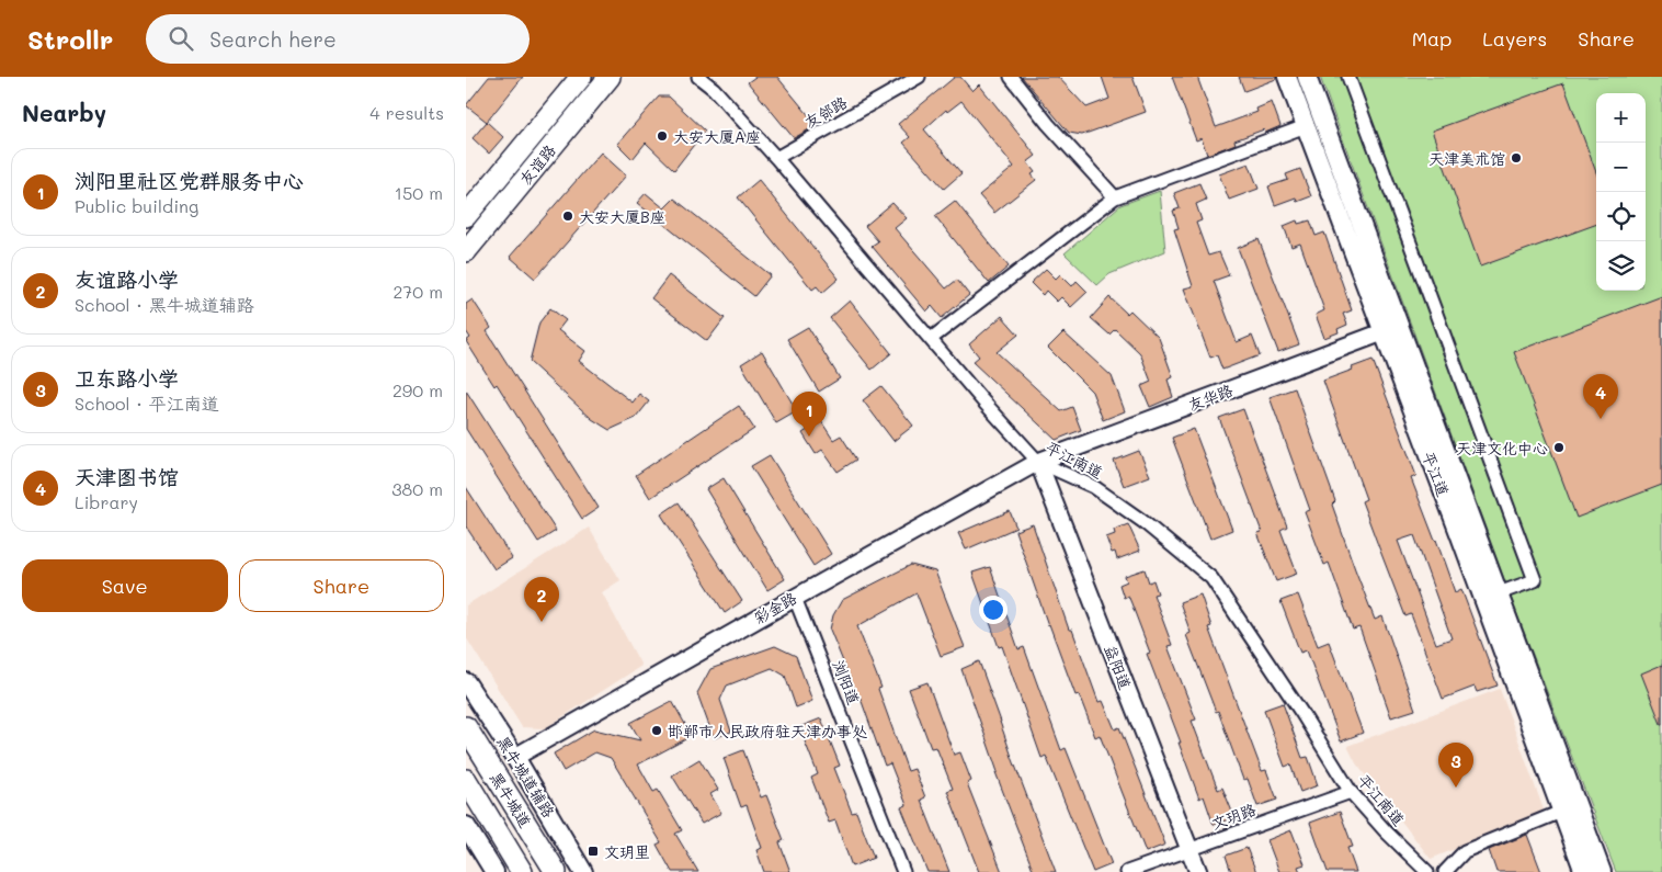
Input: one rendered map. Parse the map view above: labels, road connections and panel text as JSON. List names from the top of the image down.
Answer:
{
  "streets": {
    "main road": [
      "友谊路",
      "平江道",
      "黑牛城道辅路",
      "黑牛城道"
    ],
    "street": [
      "友邻路",
      "友华路",
      "平江南道",
      "彩金路",
      "益阳道",
      "浏阳道",
      "文玥路"
    ]
  },
  "crossings": [
    ["友邻路", "平江南道"],
    ["友华路", "平江南道"],
    ["友华路", "平江道"],
    ["友华路", "彩金路"],
    ["友华路", "益阳道"],
    ["平江南道", "彩金路"],
    ["平江南道", "益阳道"],
    ["平江南道", "文玥路"],
    ["彩金路", "益阳道"],
    ["彩金路", "浏阳道"],
    ["彩金路", "黑牛城道辅路"],
    ["益阳道", "文玥路"]
  ],
  "places": {
    "other": [
      "大安大厦A座",
      "天津美术馆",
      "大安大厦B座",
      "天津文化中心",
      "邯郸市人民政府驻天津办事处"
    ],
    "transit": ["文玥里"]
  },
  "page": {
    "header": "Strollr",
    "search": "Search here",
    "nav": ["Map", "Layers", "Share"],
    "heading": ["Nearby", "4 results"],
    "map_buttons": ["+", "−"],
    "list": [
      {
        "mark": "1",
        "name": "浏阳里社区党群服务中心",
        "note": "Public building",
        "value": "150 m"
      },
      {
        "mark": "2",
        "name": "友谊路小学",
        "note": "School · 黑牛城道辅路",
        "value": "270 m"
      },
      {
        "mark": "3",
        "name": "卫东路小学",
        "note": "School · 平江南道",
        "value": "290 m"
      },
      {
        "mark": "4",
        "name": "天津图书馆",
        "note": "Library",
        "value": "380 m"
      }
    ],
    "pins": [
      "4",
      "1",
      "2",
      "3"
    ],
    "buttons": ["Save", "Share"]
  }
}
